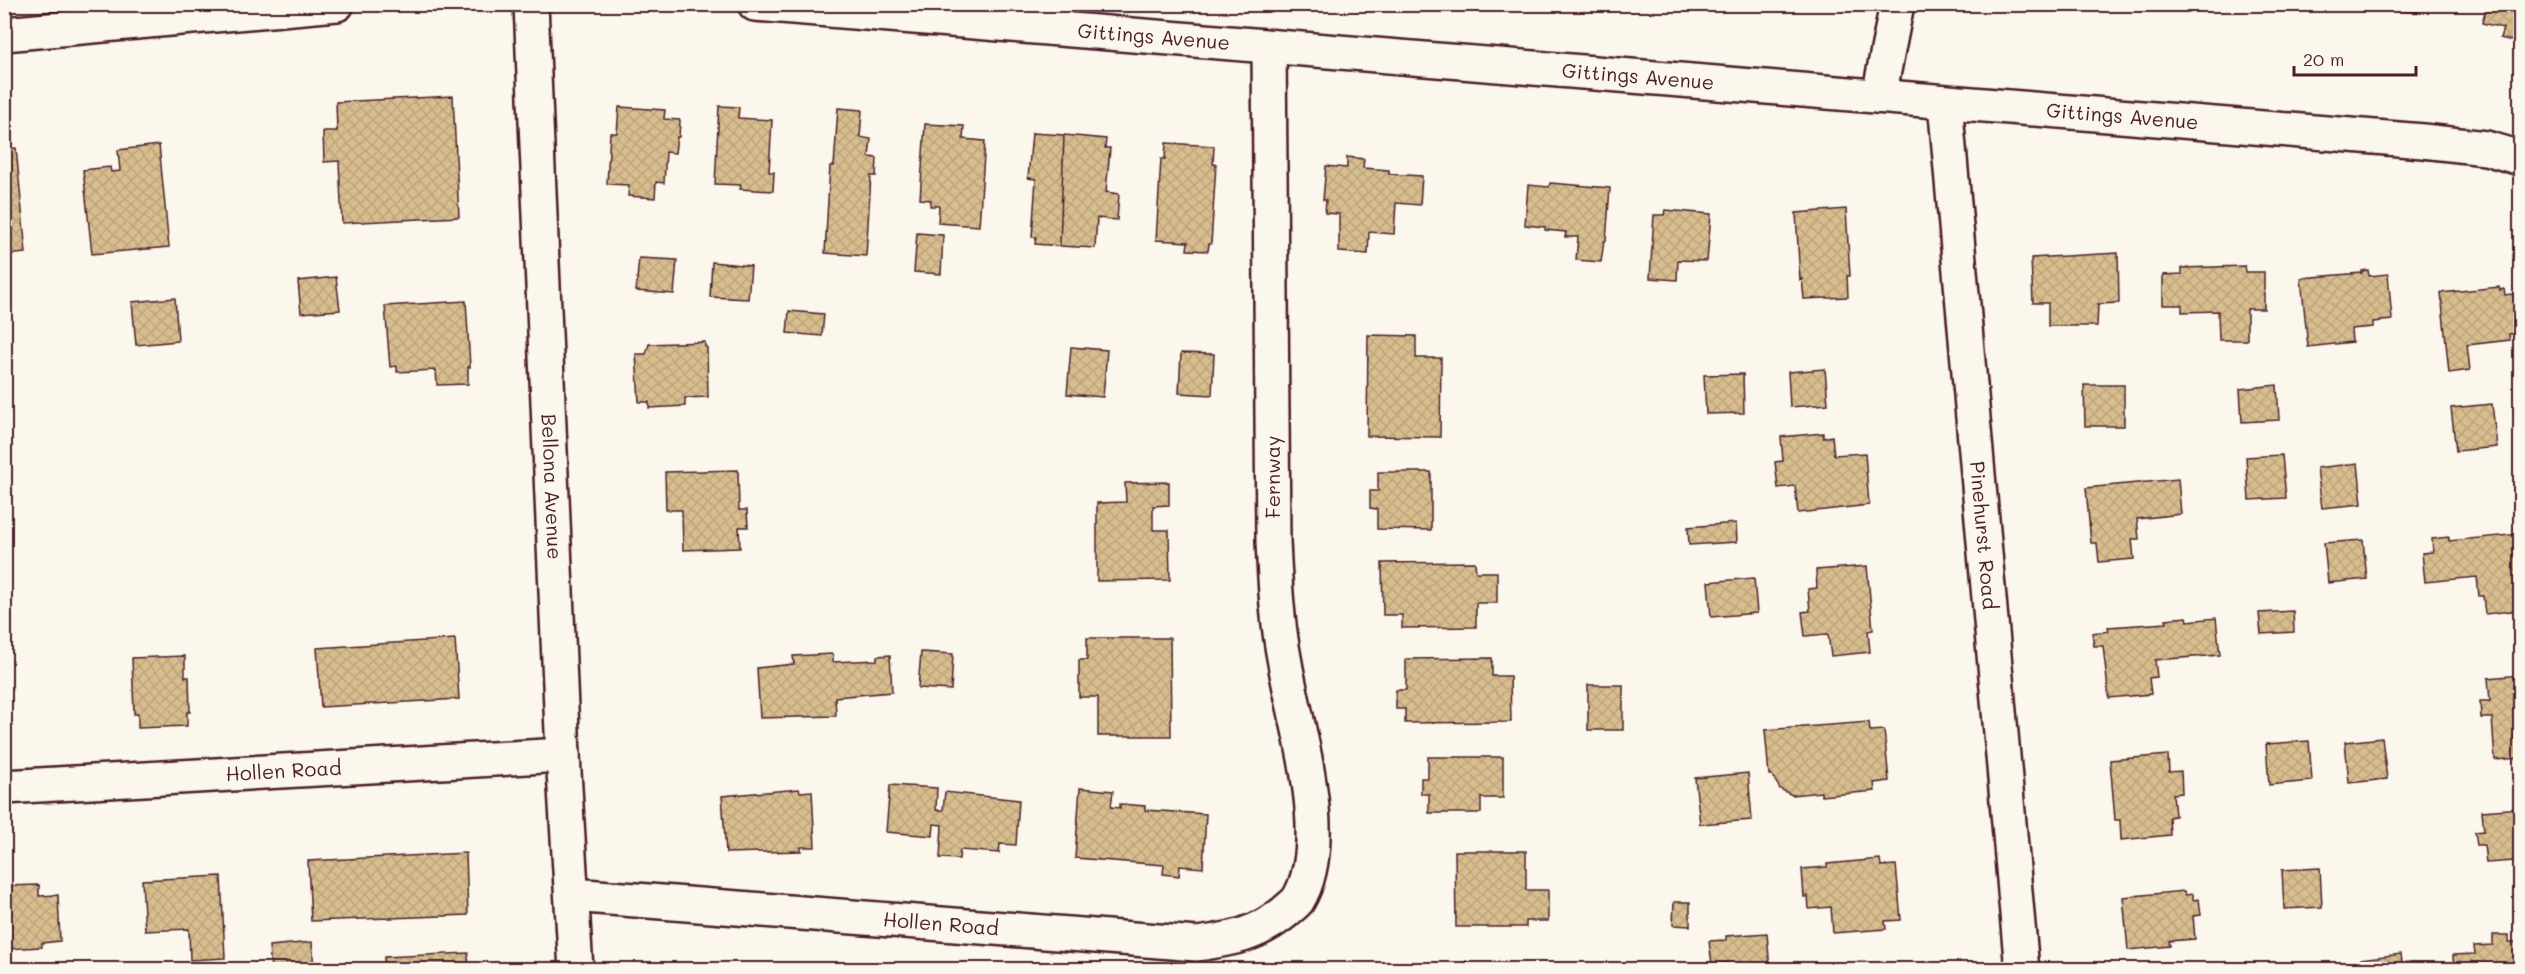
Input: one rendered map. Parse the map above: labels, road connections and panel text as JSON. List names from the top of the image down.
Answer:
{
  "streets": {
    "street": [
      "Gittings Avenue",
      "Fernway",
      "Bellona Avenue",
      "Pinehurst Road",
      "Hollen Road"
    ]
  },
  "crossings": [
    ["Gittings Avenue", "Fernway"],
    ["Gittings Avenue", "Pinehurst Road"],
    ["Fernway", "Hollen Road"],
    ["Bellona Avenue", "Hollen Road"]
  ],
  "scale_bar": "20 m"
}
